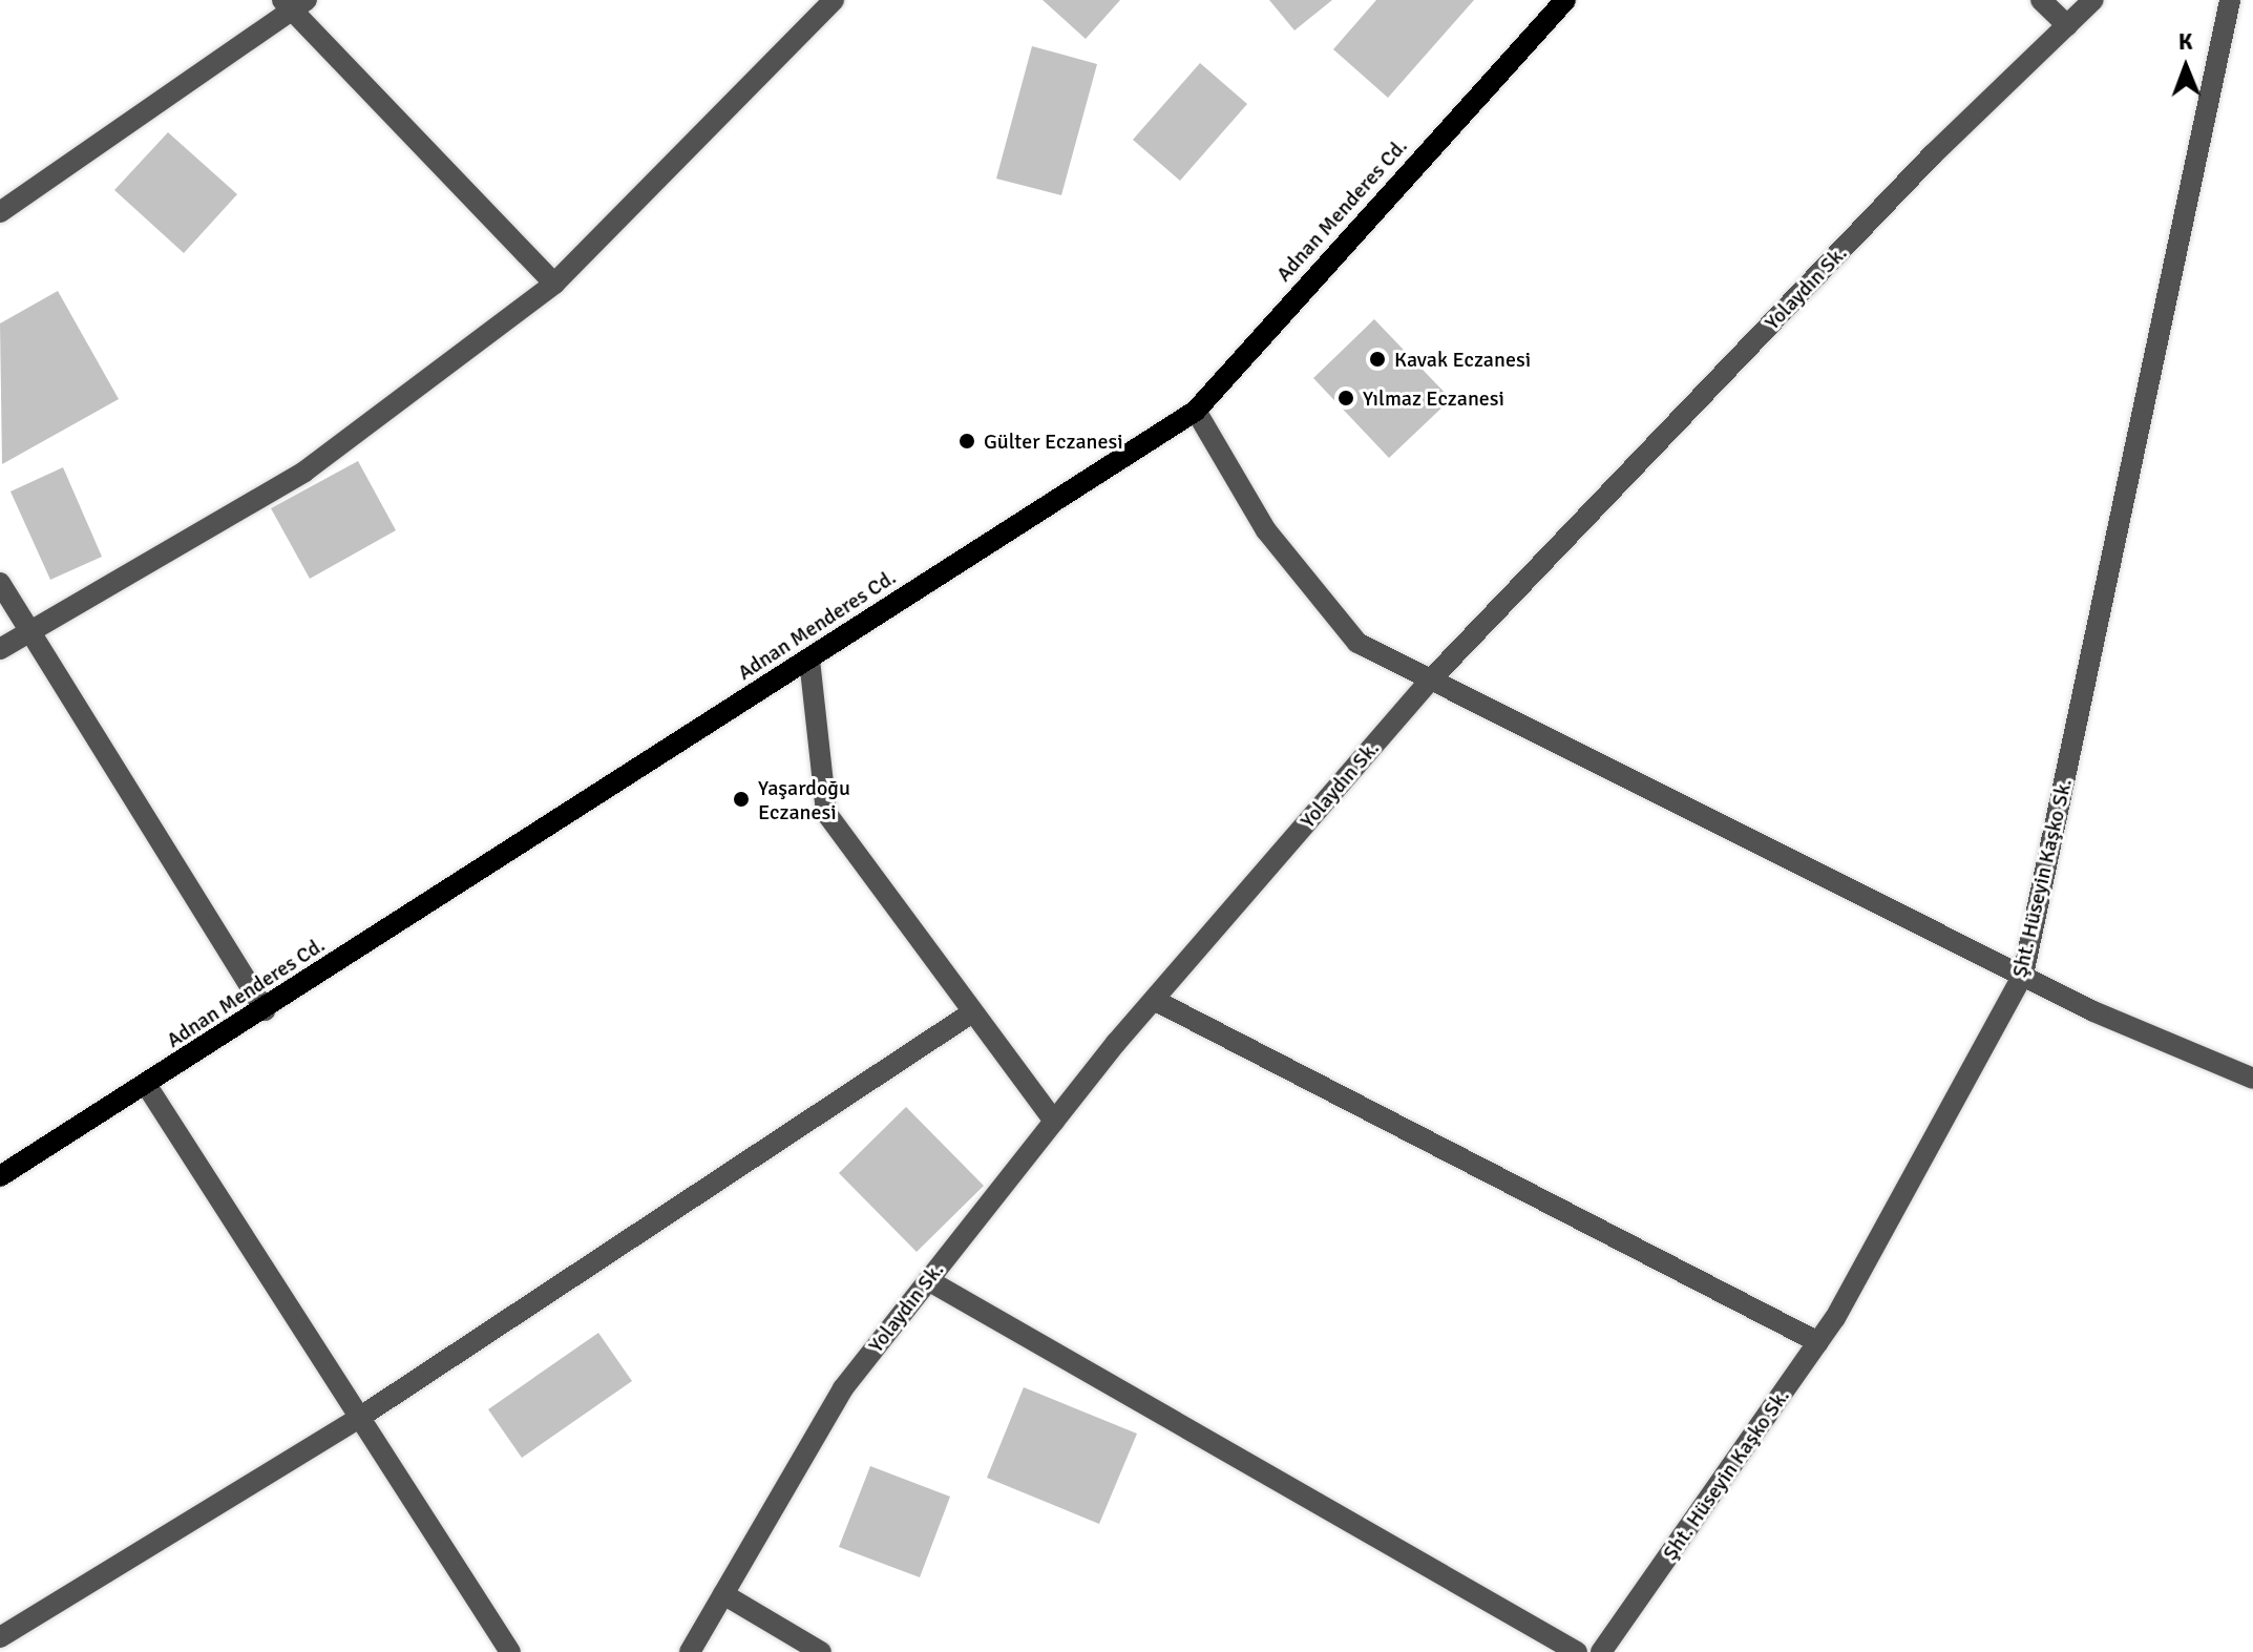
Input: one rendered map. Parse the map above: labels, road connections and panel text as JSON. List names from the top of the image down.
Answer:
{
  "streets": {
    "main road": ["Adnan Menderes Cd."],
    "street": ["Yolaydın Sk.", "Şht. Hüseyin Kaşko Sk."]
  },
  "places": [
    "Kavak Eczanesi",
    "Yılmaz Eczanesi",
    "Gülter Eczanesi",
    "Yaşardoğu Eczanesi"
  ],
  "north": "top"
}
